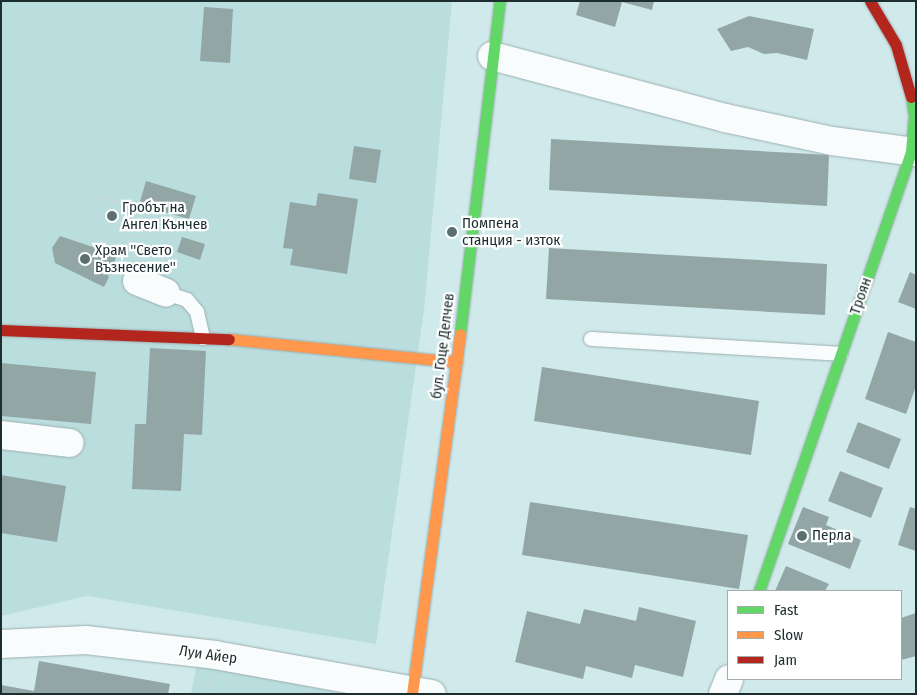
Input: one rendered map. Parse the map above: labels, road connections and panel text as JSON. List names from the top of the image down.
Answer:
{
  "streets": {
    "street": ["Троян", "бул. Гоце Делчев", "Луи Айер"]
  },
  "crossings": [
    ["бул. Гоце Делчев", "Луи Айер"]
  ],
  "places": [
    "Гробът на Ангел Кънчев",
    "Помпена станция - изток",
    "Храм ''Свето Възнесение''",
    "Перла"
  ],
  "legend": ["Fast", "Slow", "Jam"]
}
